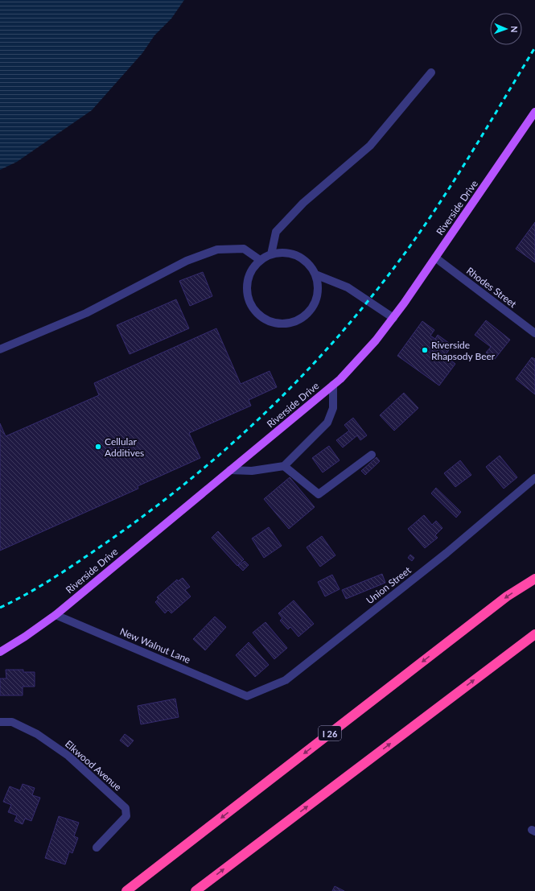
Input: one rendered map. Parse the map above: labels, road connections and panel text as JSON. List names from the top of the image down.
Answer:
{
  "streets": {
    "highway": ["I 26"],
    "main road": ["Riverside Drive"],
    "street": [
      "Rhodes Street",
      "Union Street",
      "New Walnut Lane",
      "Elkwood Avenue"
    ]
  },
  "crossings": [
    ["Riverside Drive", "Rhodes Street"],
    ["Riverside Drive", "New Walnut Lane"],
    ["Union Street", "New Walnut Lane"]
  ],
  "places": ["Riverside Rhapsody Beer", "Cellular Additives"],
  "north": "right"
}
